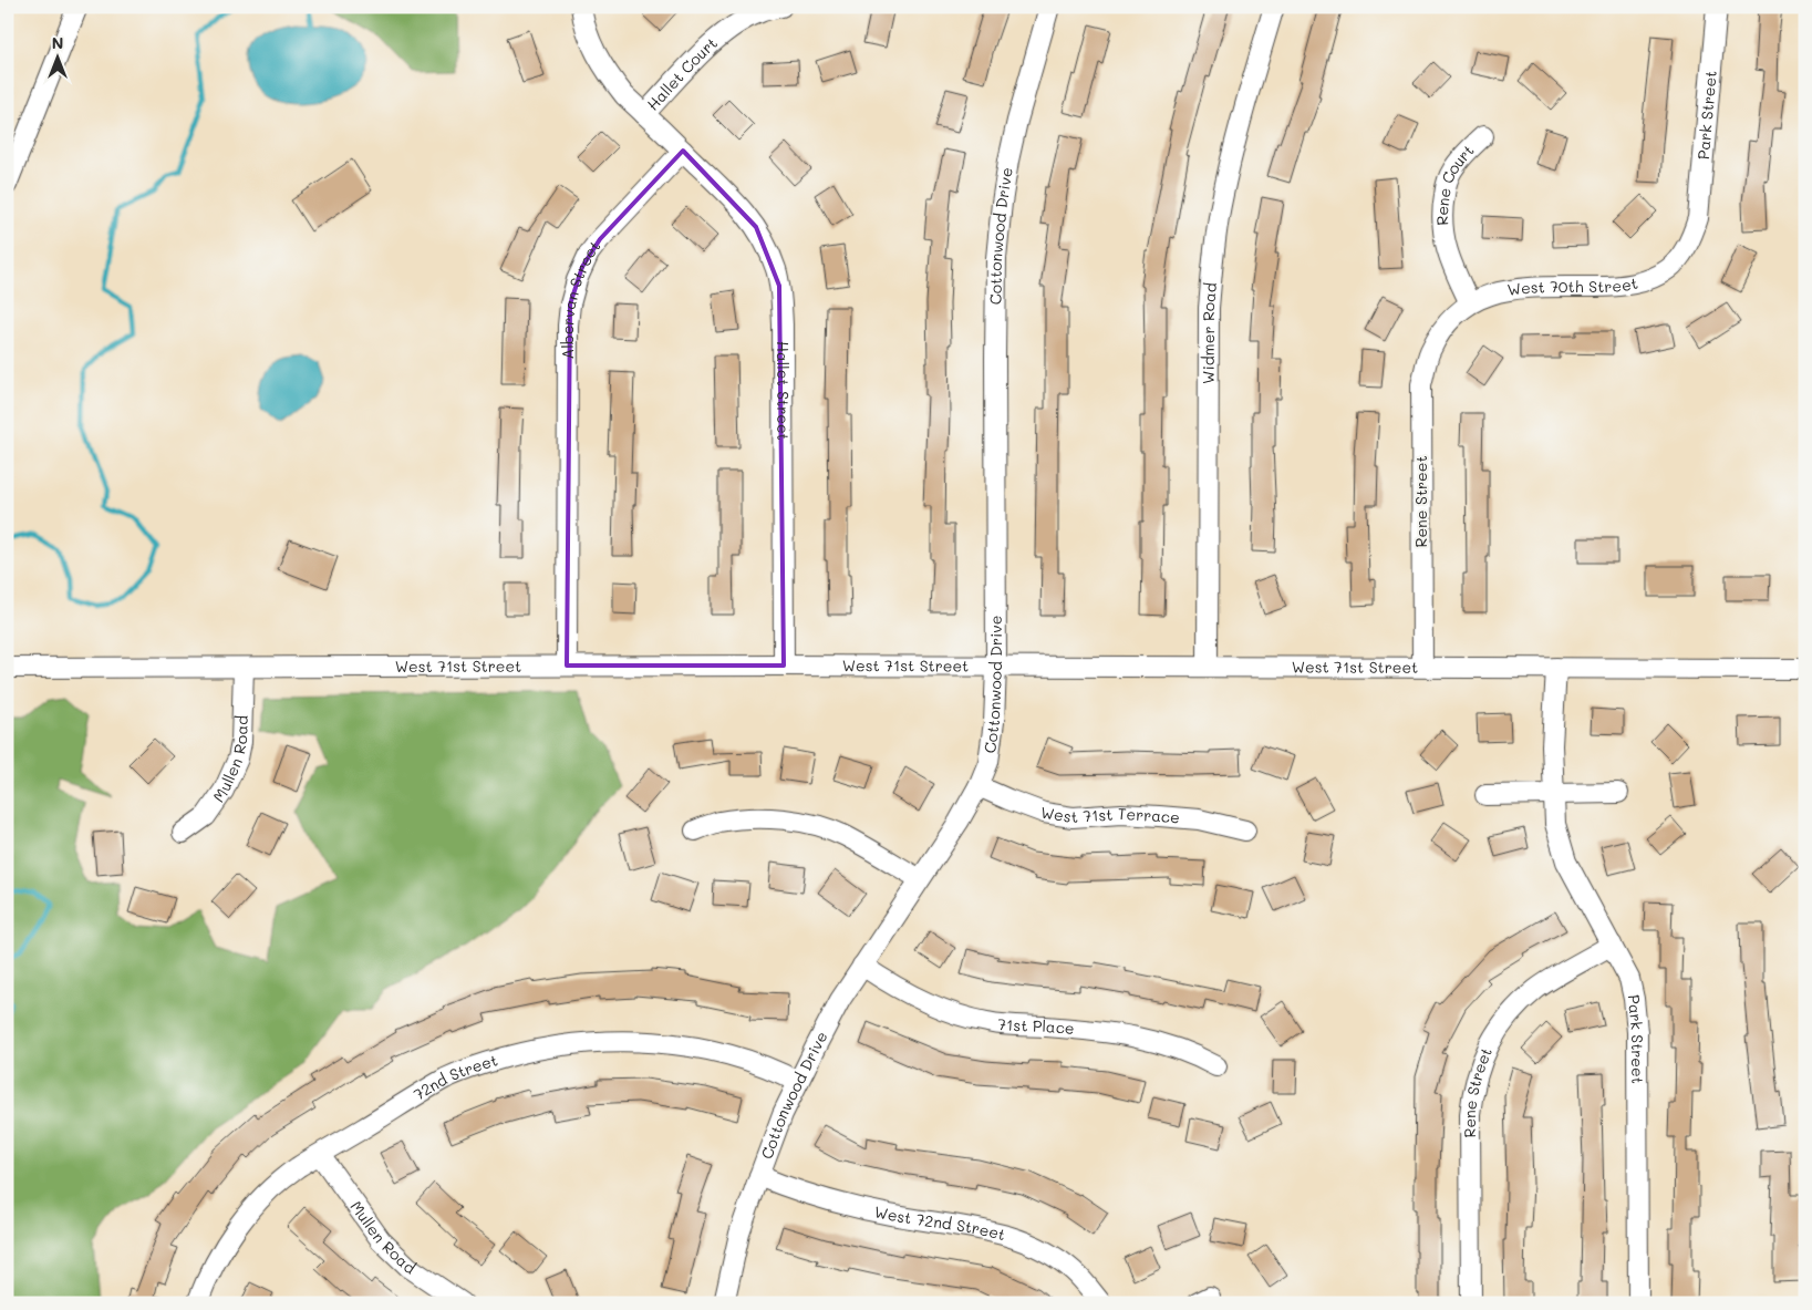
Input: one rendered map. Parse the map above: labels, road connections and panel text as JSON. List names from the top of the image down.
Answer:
{
  "streets": {
    "street": [
      "Hallet Court",
      "Park Street",
      "Rene Court",
      "Cottonwood Drive",
      "West 70th Street",
      "Albervan Street",
      "Widmer Road",
      "Hallet Street",
      "Rene Street",
      "West 71st Street",
      "Mullen Road",
      "West 71st Terrace",
      "71st Place",
      "72nd Street",
      "West 72nd Street"
    ]
  },
  "crossings": [
    ["Park Street", "West 70th Street"],
    ["Park Street", "Rene Street"],
    ["Park Street", "West 71st Street"],
    ["Rene Court", "West 70th Street"],
    ["Cottonwood Drive", "West 71st Street"],
    ["Cottonwood Drive", "West 71st Terrace"],
    ["Cottonwood Drive", "71st Place"],
    ["Cottonwood Drive", "72nd Street"],
    ["Cottonwood Drive", "West 72nd Street"],
    ["West 70th Street", "Rene Street"],
    ["Albervan Street", "Hallet Street"],
    ["Albervan Street", "West 71st Street"],
    ["Widmer Road", "West 71st Street"],
    ["Hallet Street", "West 71st Street"],
    ["Rene Street", "West 71st Street"],
    ["West 71st Street", "Mullen Road"],
    ["Mullen Road", "72nd Street"]
  ],
  "north": "top"
}
